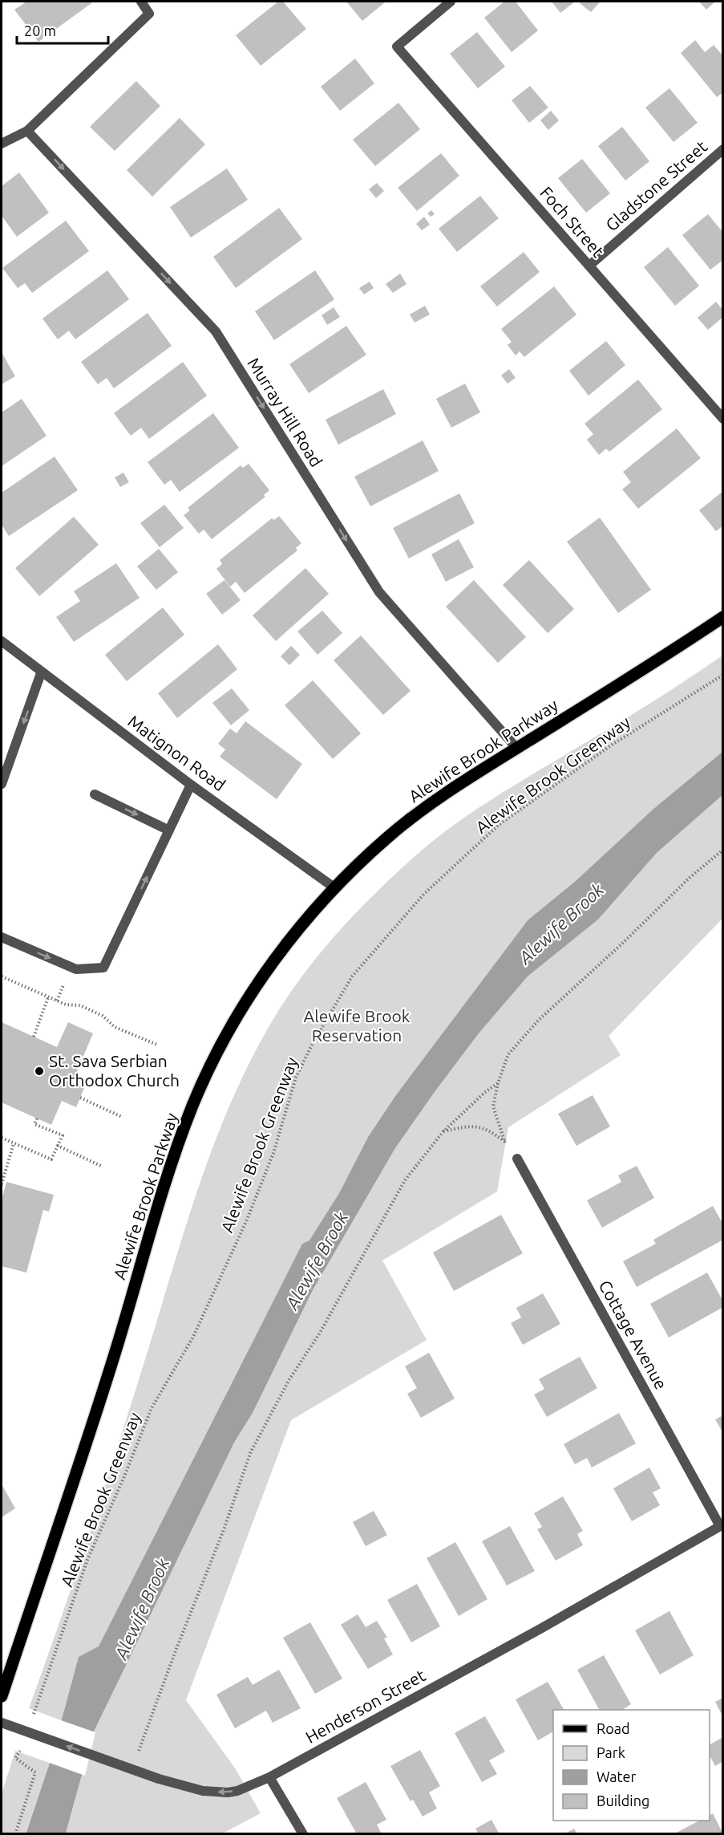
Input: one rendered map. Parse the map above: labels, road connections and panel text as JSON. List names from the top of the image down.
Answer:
{
  "streets": {
    "main road": ["Alewife Brook Parkway"],
    "street": [
      "Gladstone Street",
      "Foch Street",
      "Murray Hill Road",
      "Matignon Road",
      "Cottage Avenue",
      "Henderson Street"
    ],
    "path": ["Alewife Brook Greenway"]
  },
  "crossings": [
    ["Gladstone Street", "Foch Street"],
    ["Murray Hill Road", "Alewife Brook Parkway"],
    ["Alewife Brook Parkway", "Matignon Road"],
    ["Cottage Avenue", "Henderson Street"]
  ],
  "one_way": ["Murray Hill Road"],
  "water": ["Alewife Brook"],
  "parks": ["Alewife Brook Reservation"],
  "places": ["St. Sava Serbian Orthodox Church"],
  "legend": [
    "Road",
    "Park",
    "Water",
    "Building"
  ],
  "scale_bar": "20 m"
}
